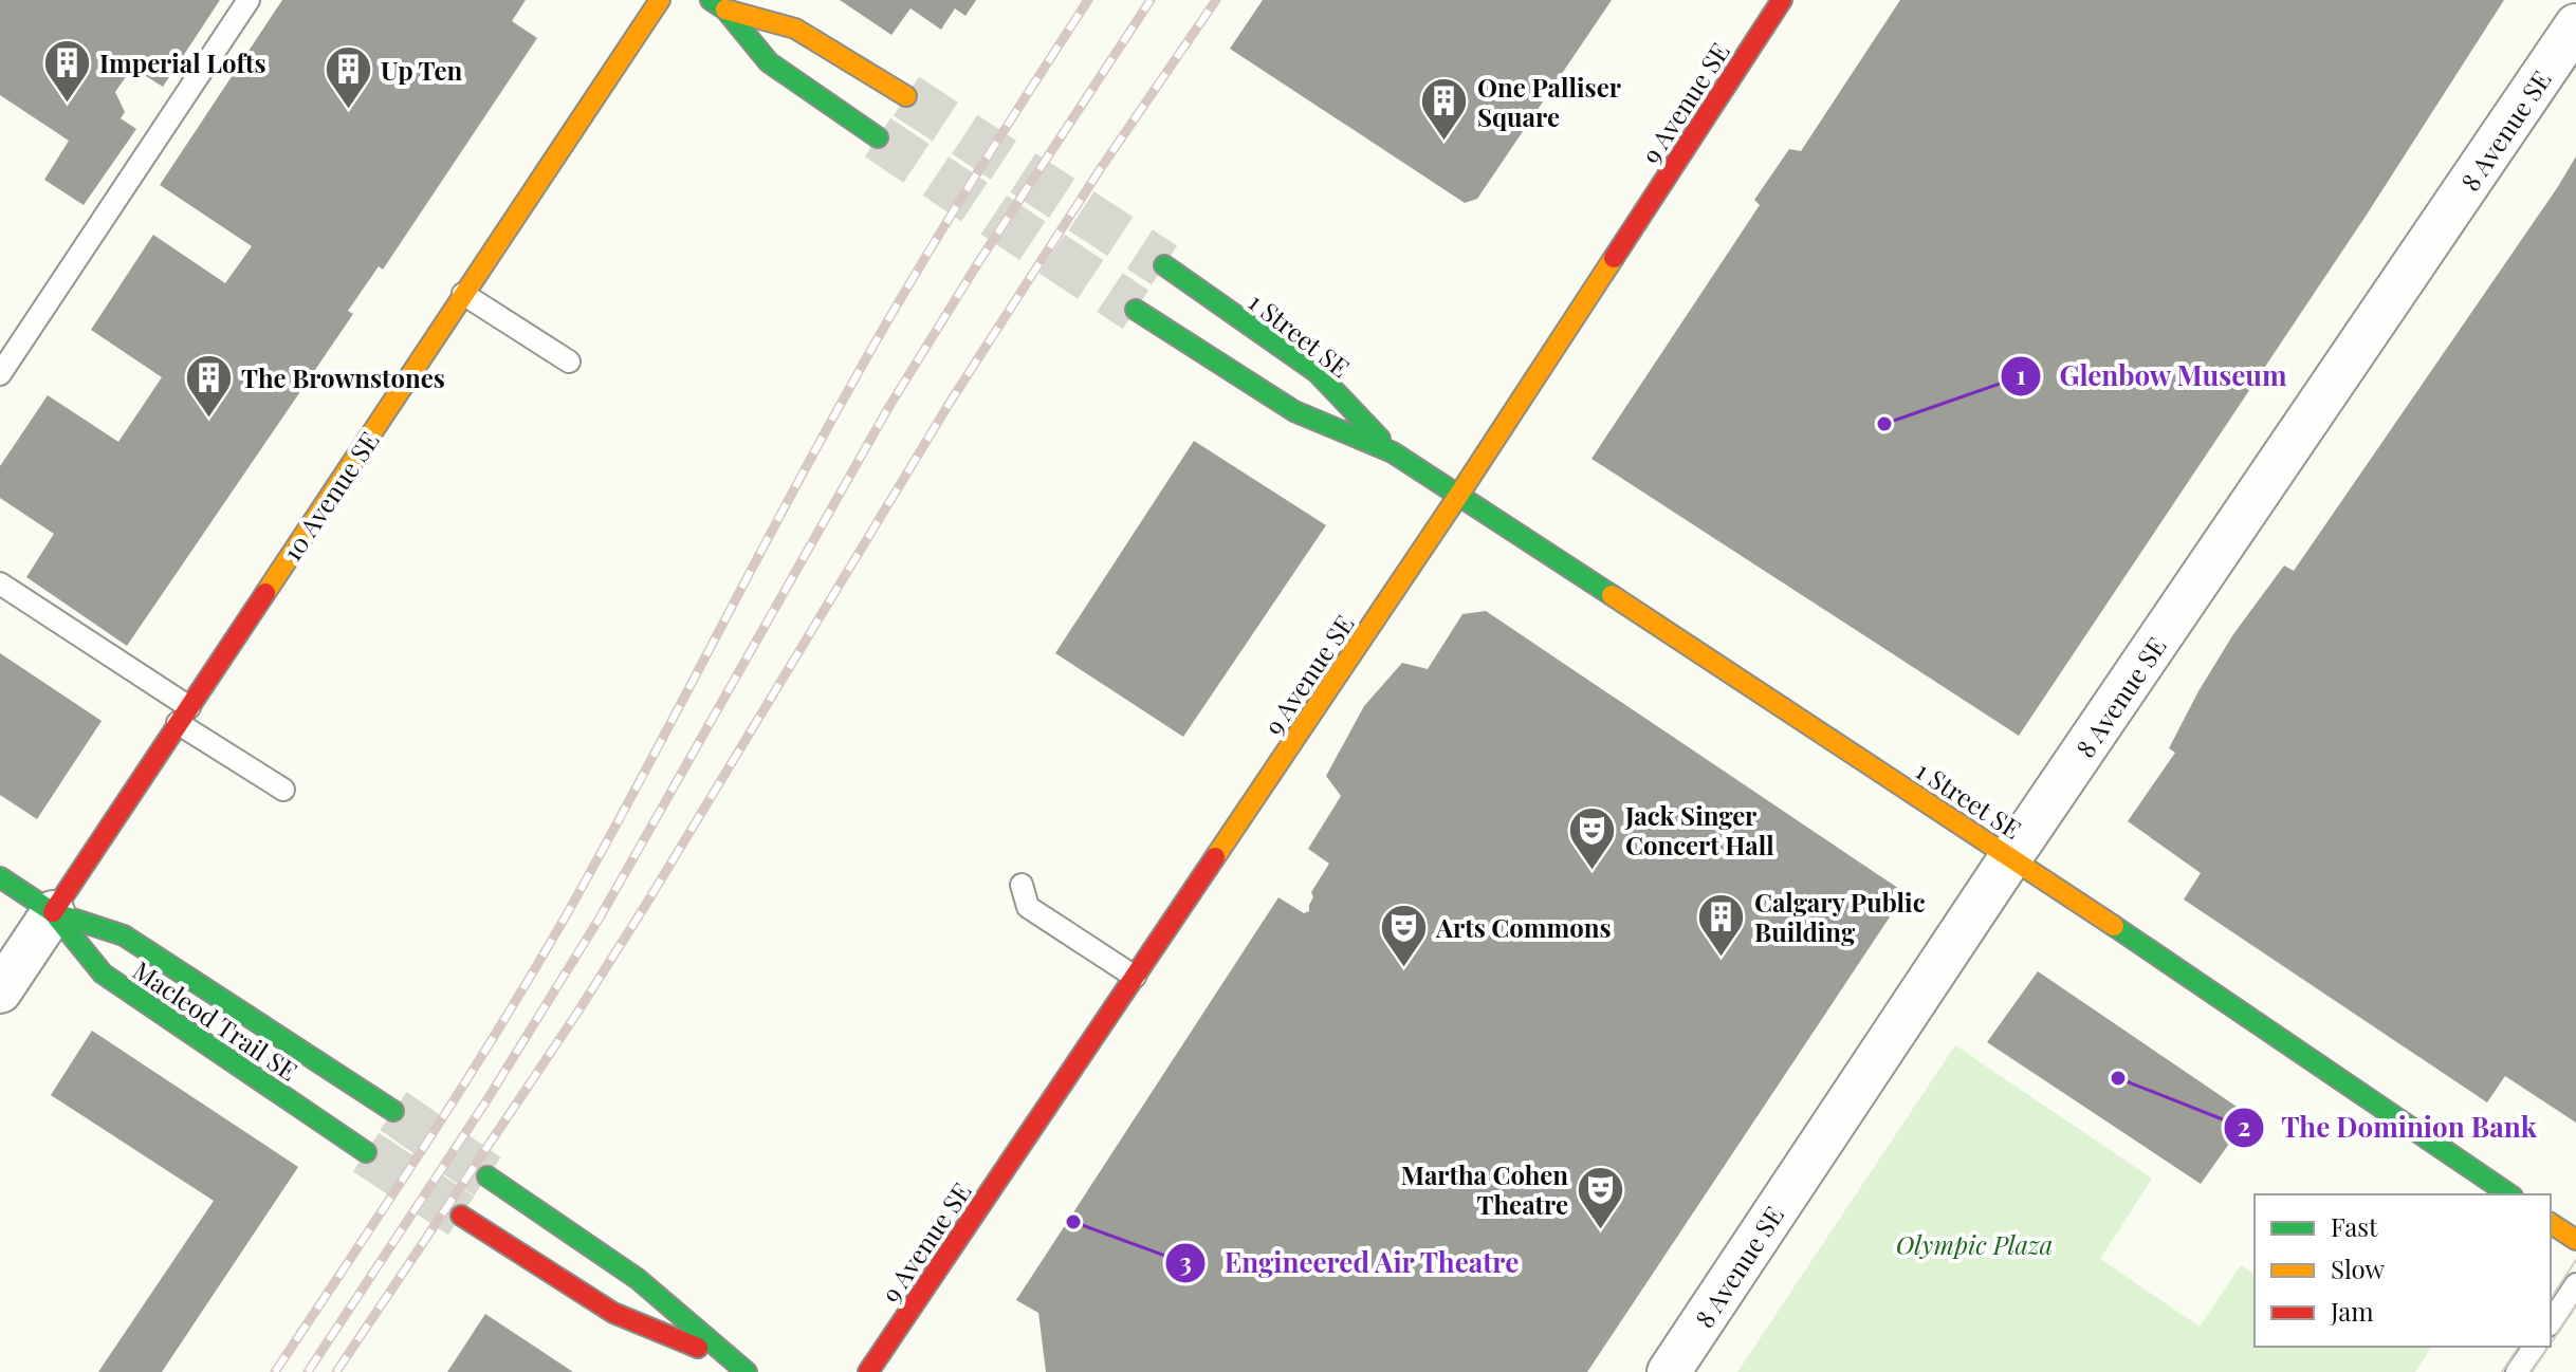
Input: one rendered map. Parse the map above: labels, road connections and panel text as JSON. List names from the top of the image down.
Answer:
{
  "streets": {
    "main road": [
      "9 Avenue SE",
      "1 Street SE",
      "10 Avenue SE",
      "Macleod Trail SE"
    ],
    "street": ["8 Avenue SE"]
  },
  "crossings": [
    ["9 Avenue SE", "1 Street SE"],
    ["8 Avenue SE", "1 Street SE"],
    ["10 Avenue SE", "Macleod Trail SE"]
  ],
  "parks": ["Olympic Plaza"],
  "places": {
    "building": [
      "Imperial Lofts",
      "Up Ten",
      "One Palliser Square",
      "The Brownstones",
      "Calgary Public Building"
    ],
    "other": ["Glenbow Museum", "The Dominion Bank", "Engineered Air Theatre"],
    "theatre": ["Jack Singer Concert Hall", "Arts Commons", "Martha Cohen Theatre"]
  },
  "legend": ["Fast", "Slow", "Jam"]
}
